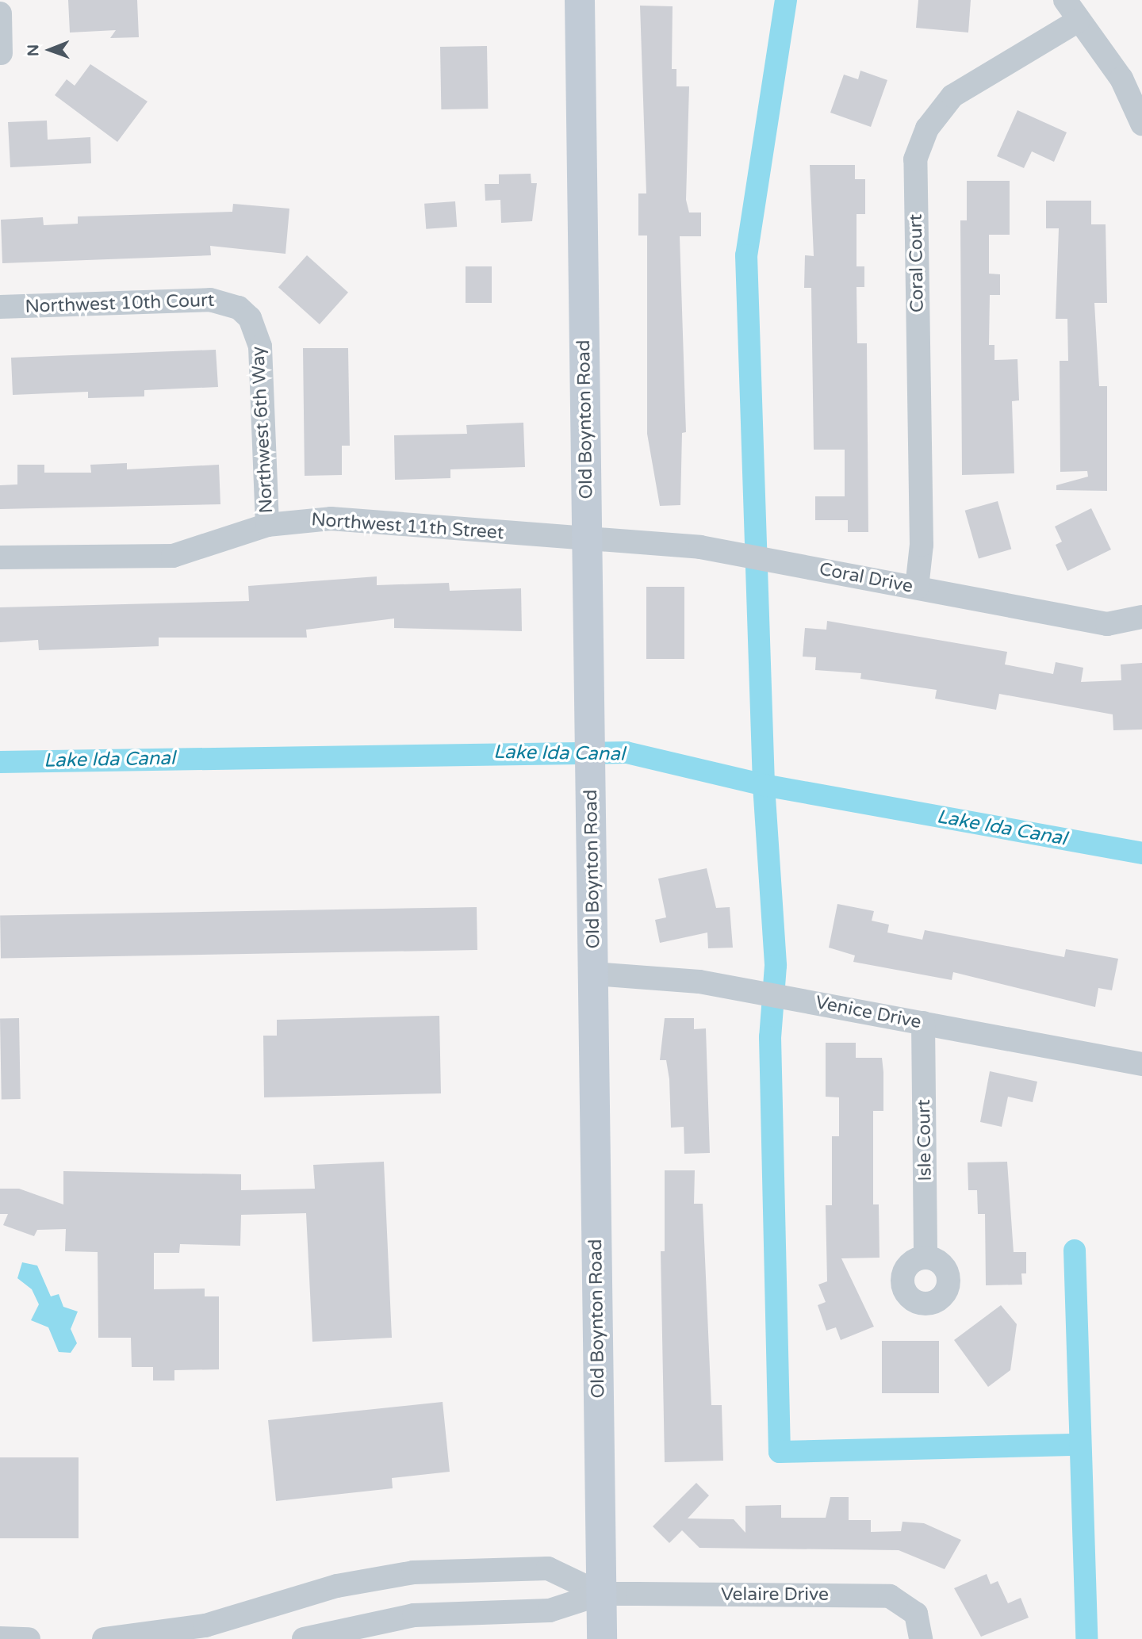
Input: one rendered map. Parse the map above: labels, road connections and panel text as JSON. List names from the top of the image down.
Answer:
{
  "streets": {
    "street": [
      "Coral Court",
      "Northwest 10th Court",
      "Old Boynton Road",
      "Northwest 6th Way",
      "Northwest 11th Street",
      "Coral Drive",
      "Venice Drive",
      "Isle Court",
      "Velaire Drive"
    ]
  },
  "crossings": [
    ["Coral Court", "Coral Drive"],
    ["Northwest 10th Court", "Northwest 6th Way"],
    ["Old Boynton Road", "Northwest 11th Street"],
    ["Old Boynton Road", "Coral Drive"],
    ["Old Boynton Road", "Venice Drive"],
    ["Old Boynton Road", "Velaire Drive"],
    ["Northwest 6th Way", "Northwest 11th Street"],
    ["Northwest 11th Street", "Coral Drive"],
    ["Venice Drive", "Isle Court"]
  ],
  "water": ["Lake Ida Canal"],
  "north": "left"
}
